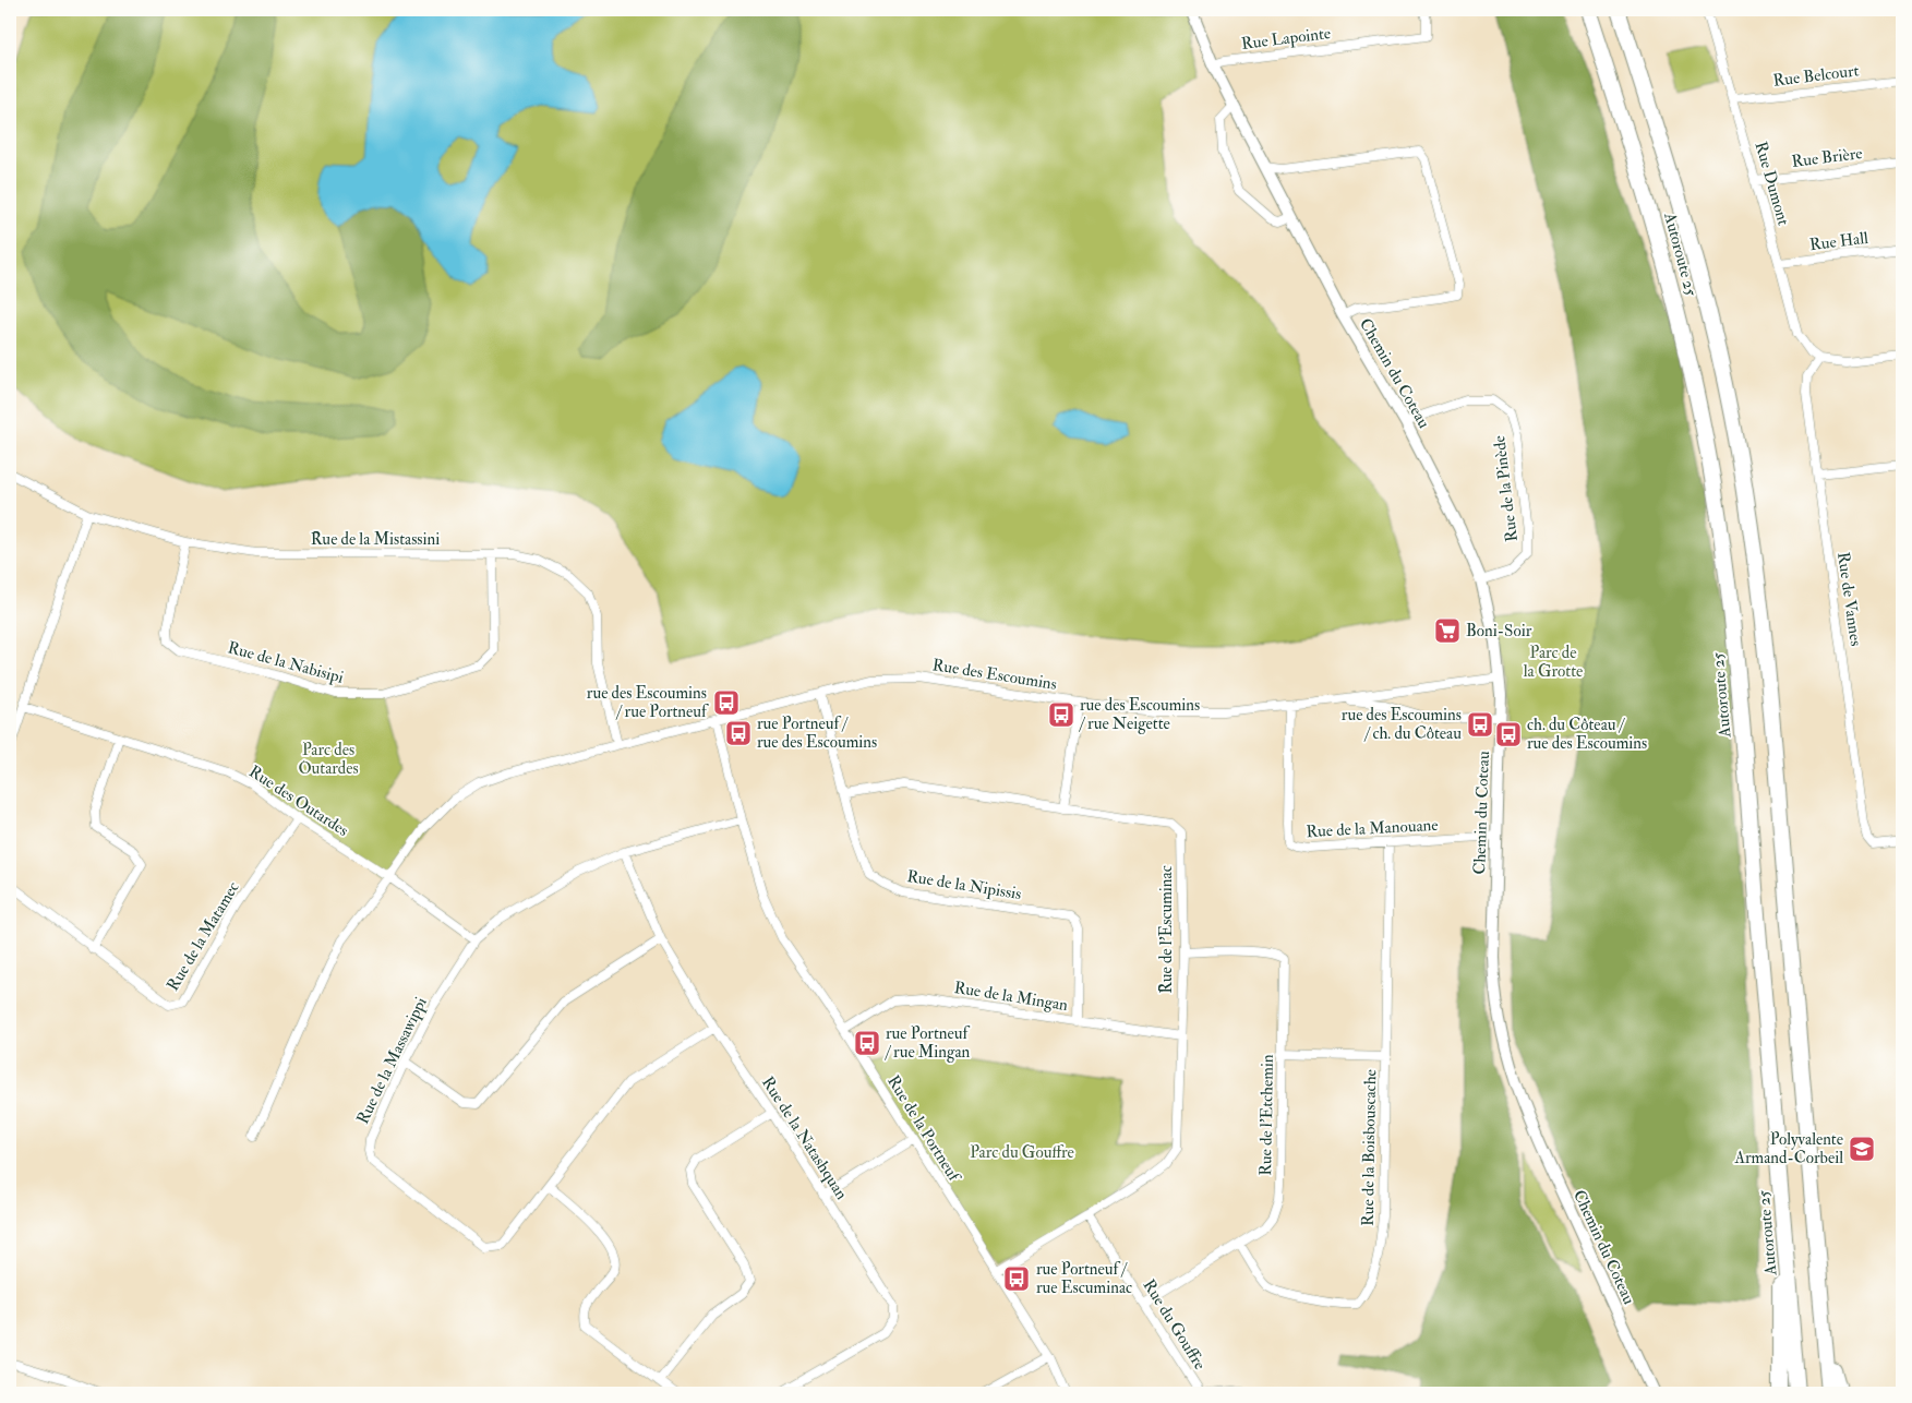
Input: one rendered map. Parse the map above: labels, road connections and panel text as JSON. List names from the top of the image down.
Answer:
{
  "streets": {
    "highway": ["Autoroute 25"],
    "street": [
      "Rue Lapointe",
      "Rue Belcourt",
      "Rue Brière",
      "Rue Dumont",
      "Rue Hall",
      "Chemin du Coteau",
      "Rue de la Pinède",
      "Rue de la Mistassini",
      "Rue de Vannes",
      "Rue de la Nabisipi",
      "Rue des Escoumins",
      "Rue des Outardes",
      "Rue de la Manouane",
      "Rue de la Nipissis",
      "Rue de l'Escuminac",
      "Rue de la Matamec",
      "Rue de la Mingan",
      "Rue de la Massawippi",
      "Rue de l'Etchemin",
      "Rue de la Portneuf",
      "Rue de la Natashquan",
      "Rue de la Boisbouscache",
      "Rue du Gouffre"
    ]
  },
  "crossings": [
    ["Rue Lapointe", "Chemin du Coteau"],
    ["Rue Belcourt", "Rue Dumont"],
    ["Rue Brière", "Rue Dumont"],
    ["Rue Dumont", "Rue Hall"],
    ["Rue Dumont", "Rue de Vannes"],
    ["Chemin du Coteau", "Rue de la Pinède"],
    ["Chemin du Coteau", "Rue des Escoumins"],
    ["Chemin du Coteau", "Rue de la Manouane"],
    ["Rue de la Mistassini", "Rue de la Nabisipi"],
    ["Rue de la Mistassini", "Rue des Escoumins"],
    ["Rue des Escoumins", "Rue des Outardes"],
    ["Rue des Escoumins", "Rue de la Manouane"],
    ["Rue des Escoumins", "Rue de la Nipissis"],
    ["Rue des Escoumins", "Rue de la Portneuf"],
    ["Rue des Outardes", "Rue de la Matamec"],
    ["Rue des Outardes", "Rue de la Massawippi"],
    ["Rue de la Manouane", "Rue de la Boisbouscache"],
    ["Rue de la Nipissis", "Rue de l'Escuminac"],
    ["Rue de la Nipissis", "Rue de la Mingan"],
    ["Rue de l'Escuminac", "Rue de la Mingan"],
    ["Rue de l'Escuminac", "Rue de l'Etchemin"],
    ["Rue de l'Escuminac", "Rue de la Portneuf"],
    ["Rue de l'Escuminac", "Rue du Gouffre"],
    ["Rue de la Mingan", "Rue de la Portneuf"],
    ["Rue de la Massawippi", "Rue de la Portneuf"],
    ["Rue de la Massawippi", "Rue de la Natashquan"],
    ["Rue de l'Etchemin", "Rue de la Boisbouscache"],
    ["Rue de l'Etchemin", "Rue du Gouffre"]
  ],
  "parks": ["Parc de la Grotte", "Parc des Outardes", "Parc du Gouffre"],
  "places": {
    "supermarket": ["Boni-Soir"],
    "bus stop": [
      "rue des Escoumins / rue Portneuf",
      "rue des Escoumins / rue Neigette",
      "rue des Escoumins / ch. du Côteau",
      "rue Portneuf / rue des Escoumins",
      "ch. du Côteau / rue des Escoumins",
      "rue Portneuf / rue Mingan",
      "rue Portneuf / rue Escuminac"
    ],
    "school or university": ["Polyvalente Armand-Corbeil"]
  }
}
